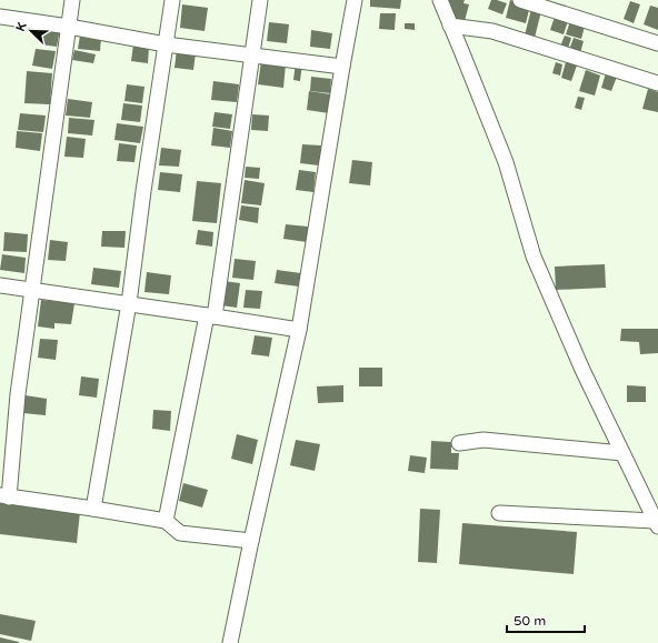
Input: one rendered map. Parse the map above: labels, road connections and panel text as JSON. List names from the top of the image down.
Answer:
{
  "scale_bar": "50 m",
  "north": "top left"
}
